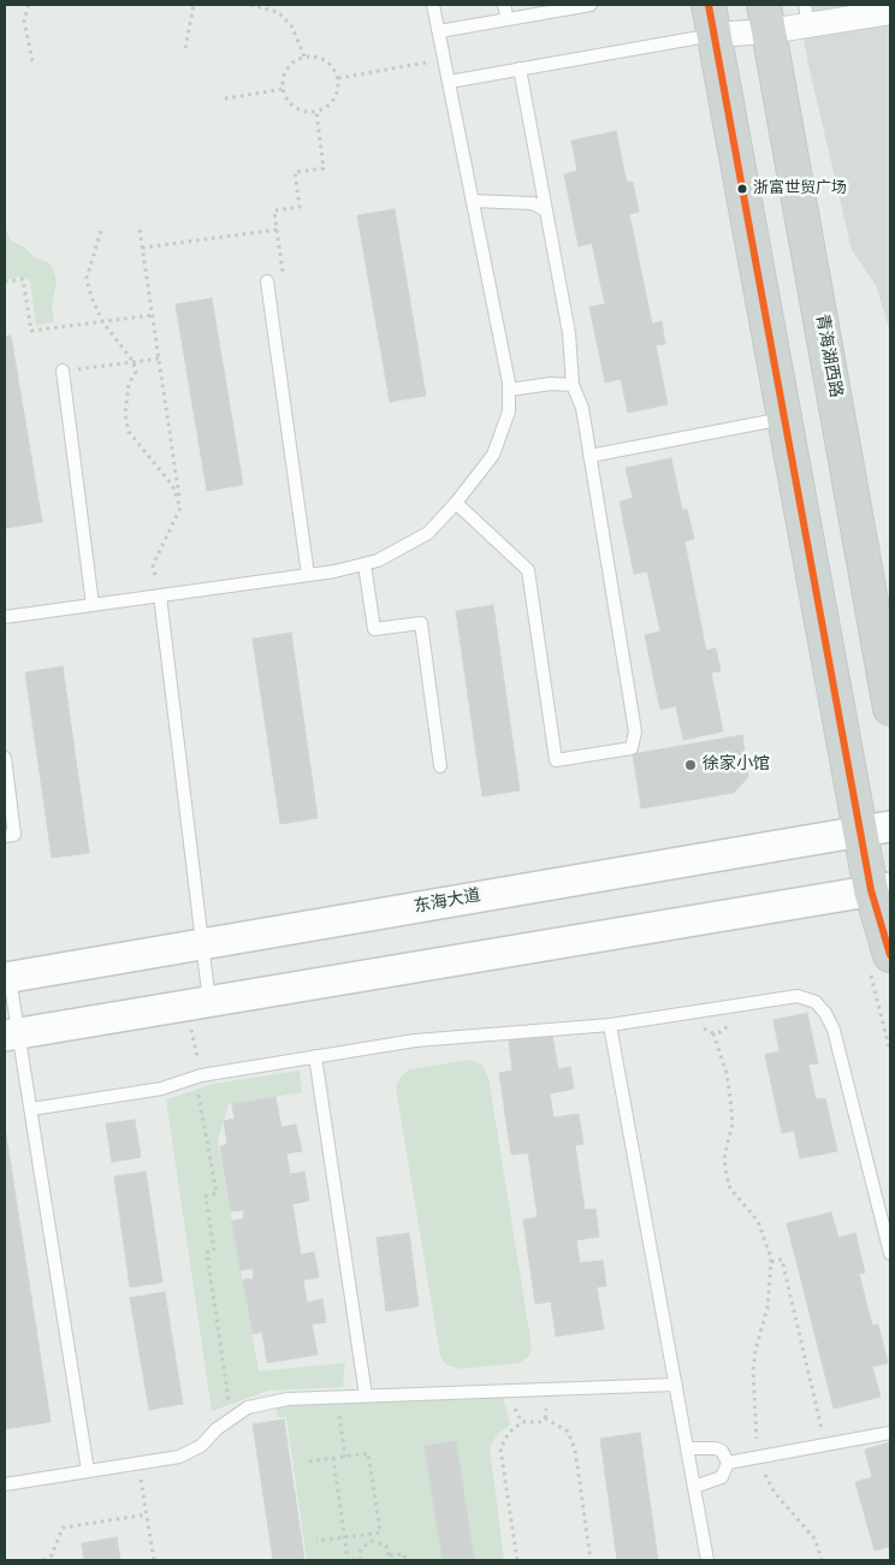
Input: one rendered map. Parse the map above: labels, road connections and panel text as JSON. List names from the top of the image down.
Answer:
{
  "streets": {
    "main road": ["青海湖西路"],
    "street": ["东海大道"]
  },
  "places": ["浙富世贸广场", "徐家小馆"]
}
